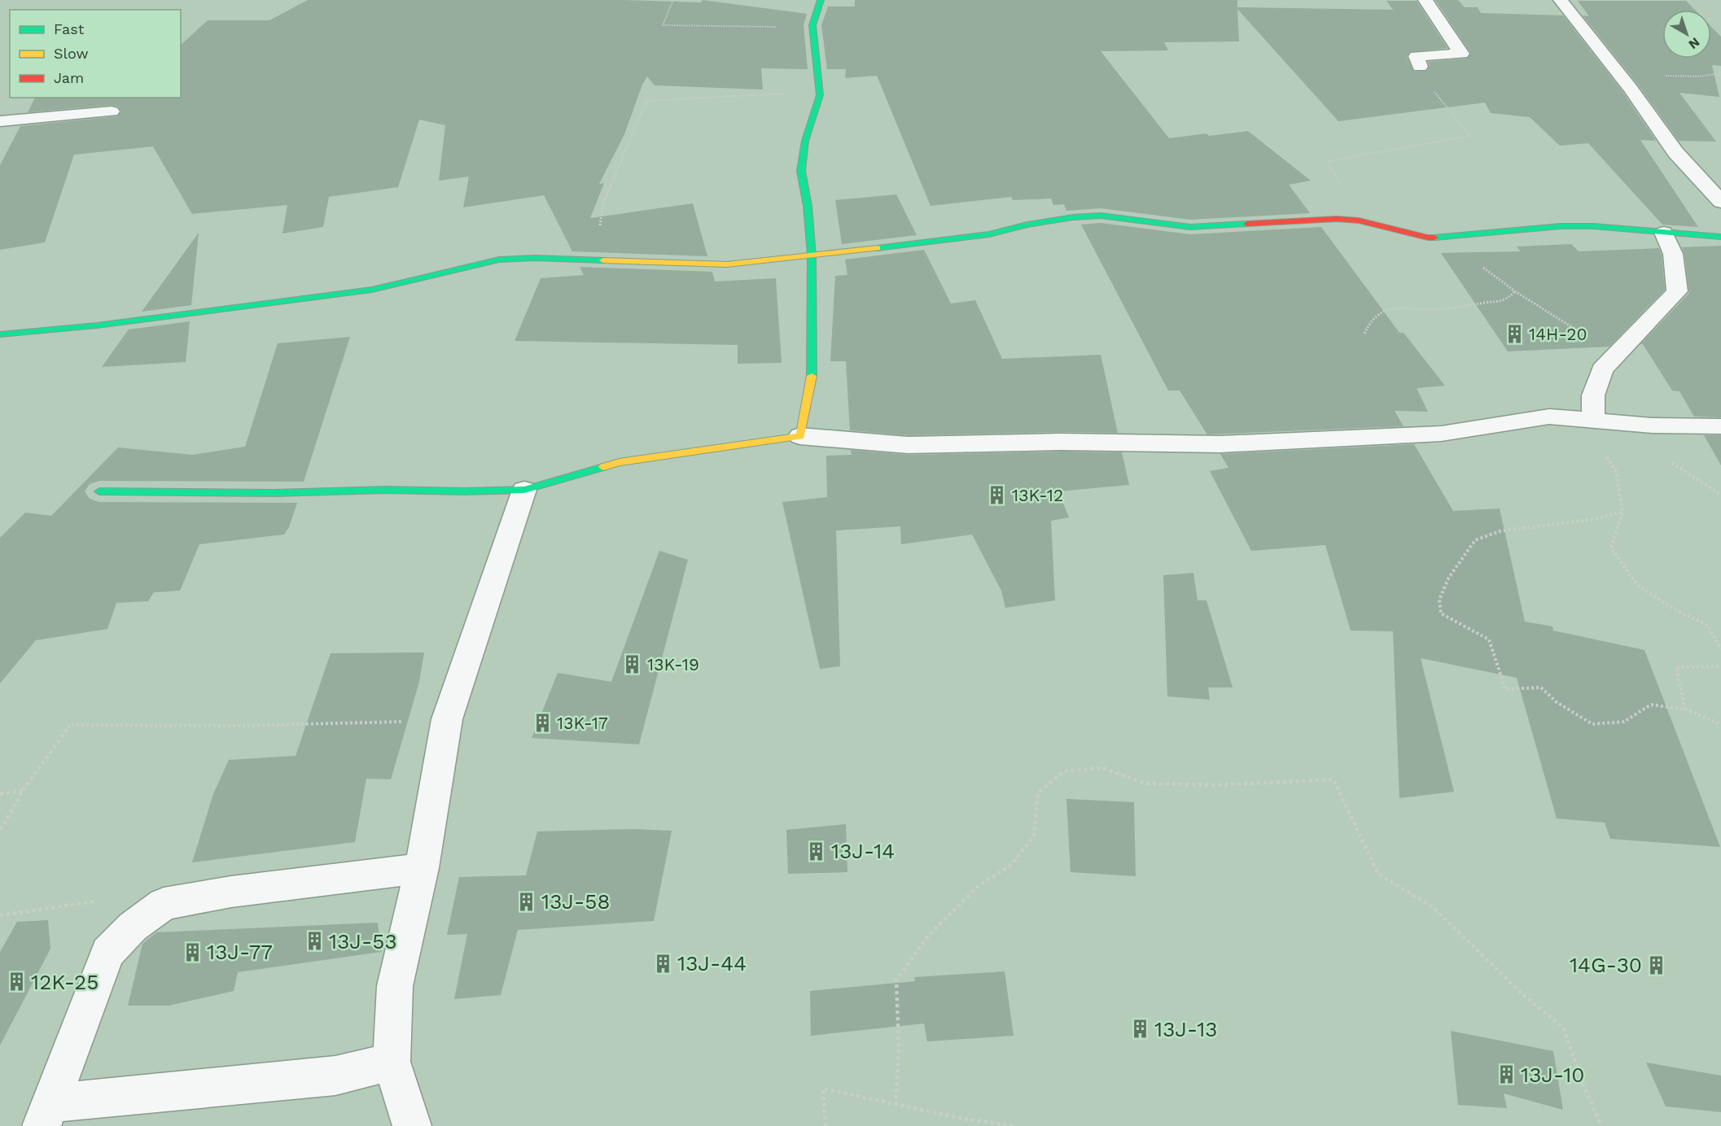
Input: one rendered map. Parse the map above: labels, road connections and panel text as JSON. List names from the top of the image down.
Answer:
{
  "places": {
    "building": [
      "14H-20",
      "13K-12",
      "13K-19",
      "13K-17",
      "13J-14",
      "13J-58",
      "13J-53",
      "13J-77",
      "13J-44",
      "14G-30",
      "12K-25",
      "13J-13",
      "13J-10"
    ]
  },
  "legend": ["Fast", "Slow", "Jam"],
  "north": "bottom right"
}
